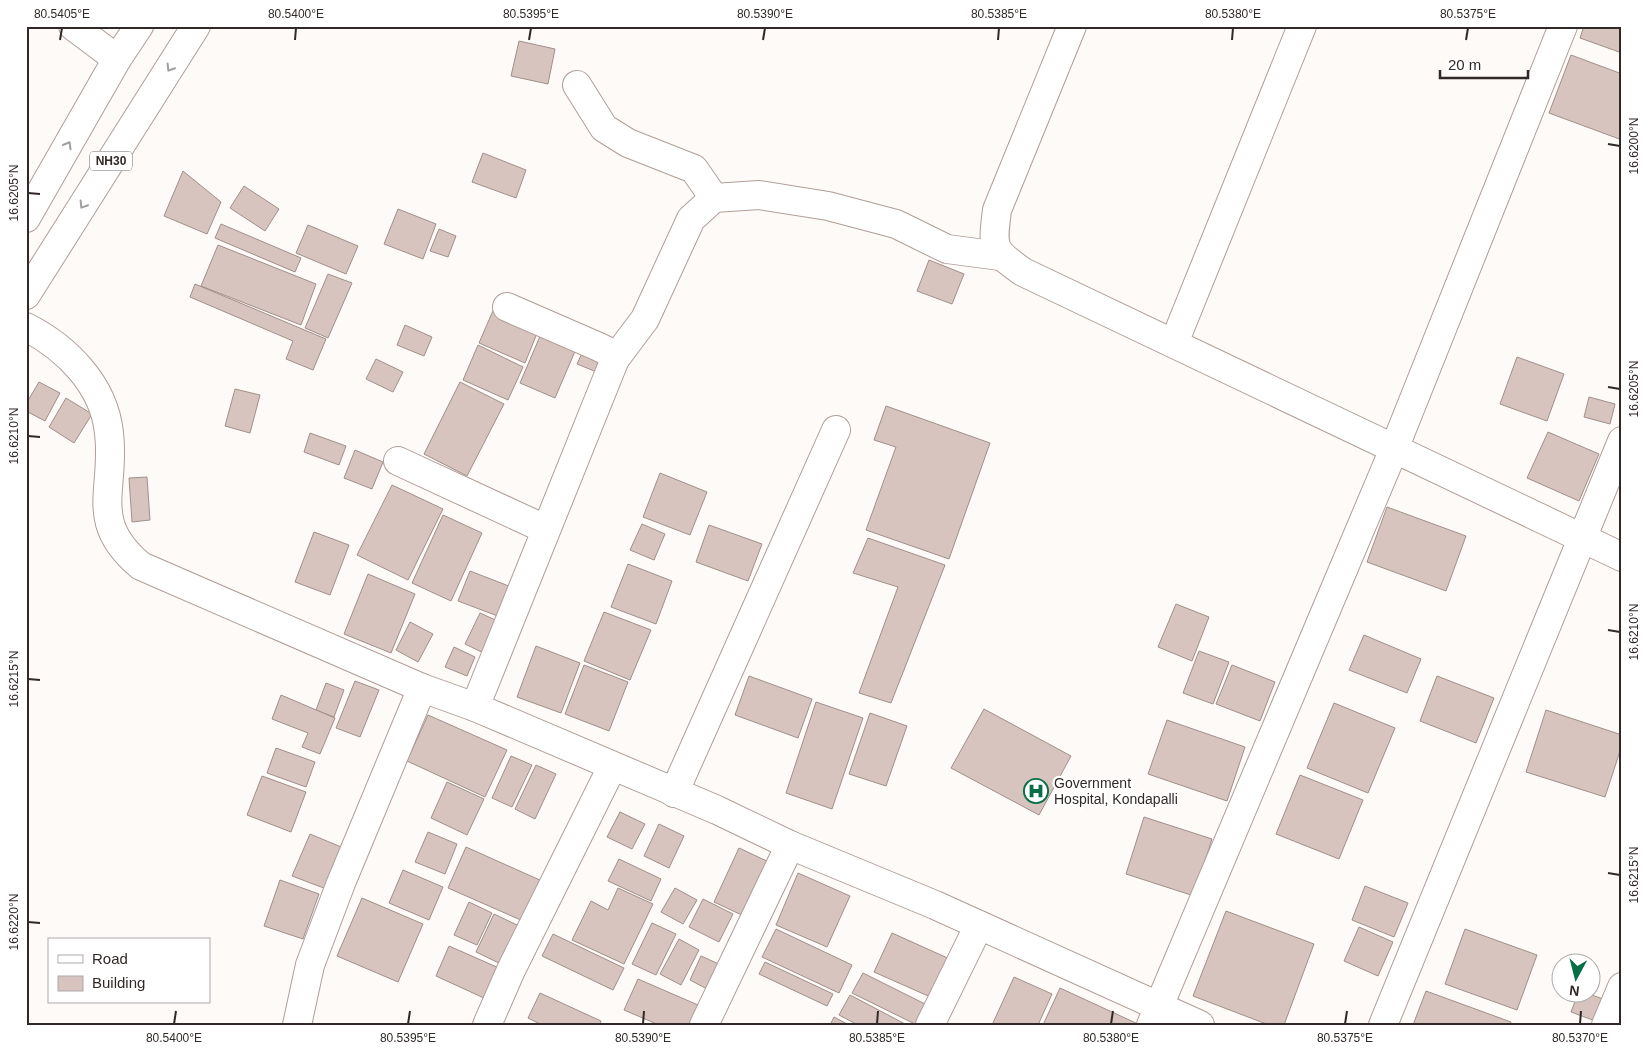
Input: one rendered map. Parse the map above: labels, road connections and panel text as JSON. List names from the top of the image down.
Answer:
{
  "streets": {
    "main road": ["NH30"]
  },
  "places": {
    "hospital": ["Government Hospital, Kondapalli"]
  },
  "legend": ["Road", "Building"],
  "scale_bar": "20 m",
  "north": "bottom",
  "coordinates": [
    "80.5405°E",
    "80.5400°E",
    "80.5395°E",
    "80.5390°E",
    "80.5385°E",
    "80.5380°E",
    "80.5375°E",
    "16.6200°N",
    "16.6205°N",
    "16.6210°N",
    "16.6215°N",
    "16.6220°N",
    "80.5370°E"
  ]
}
